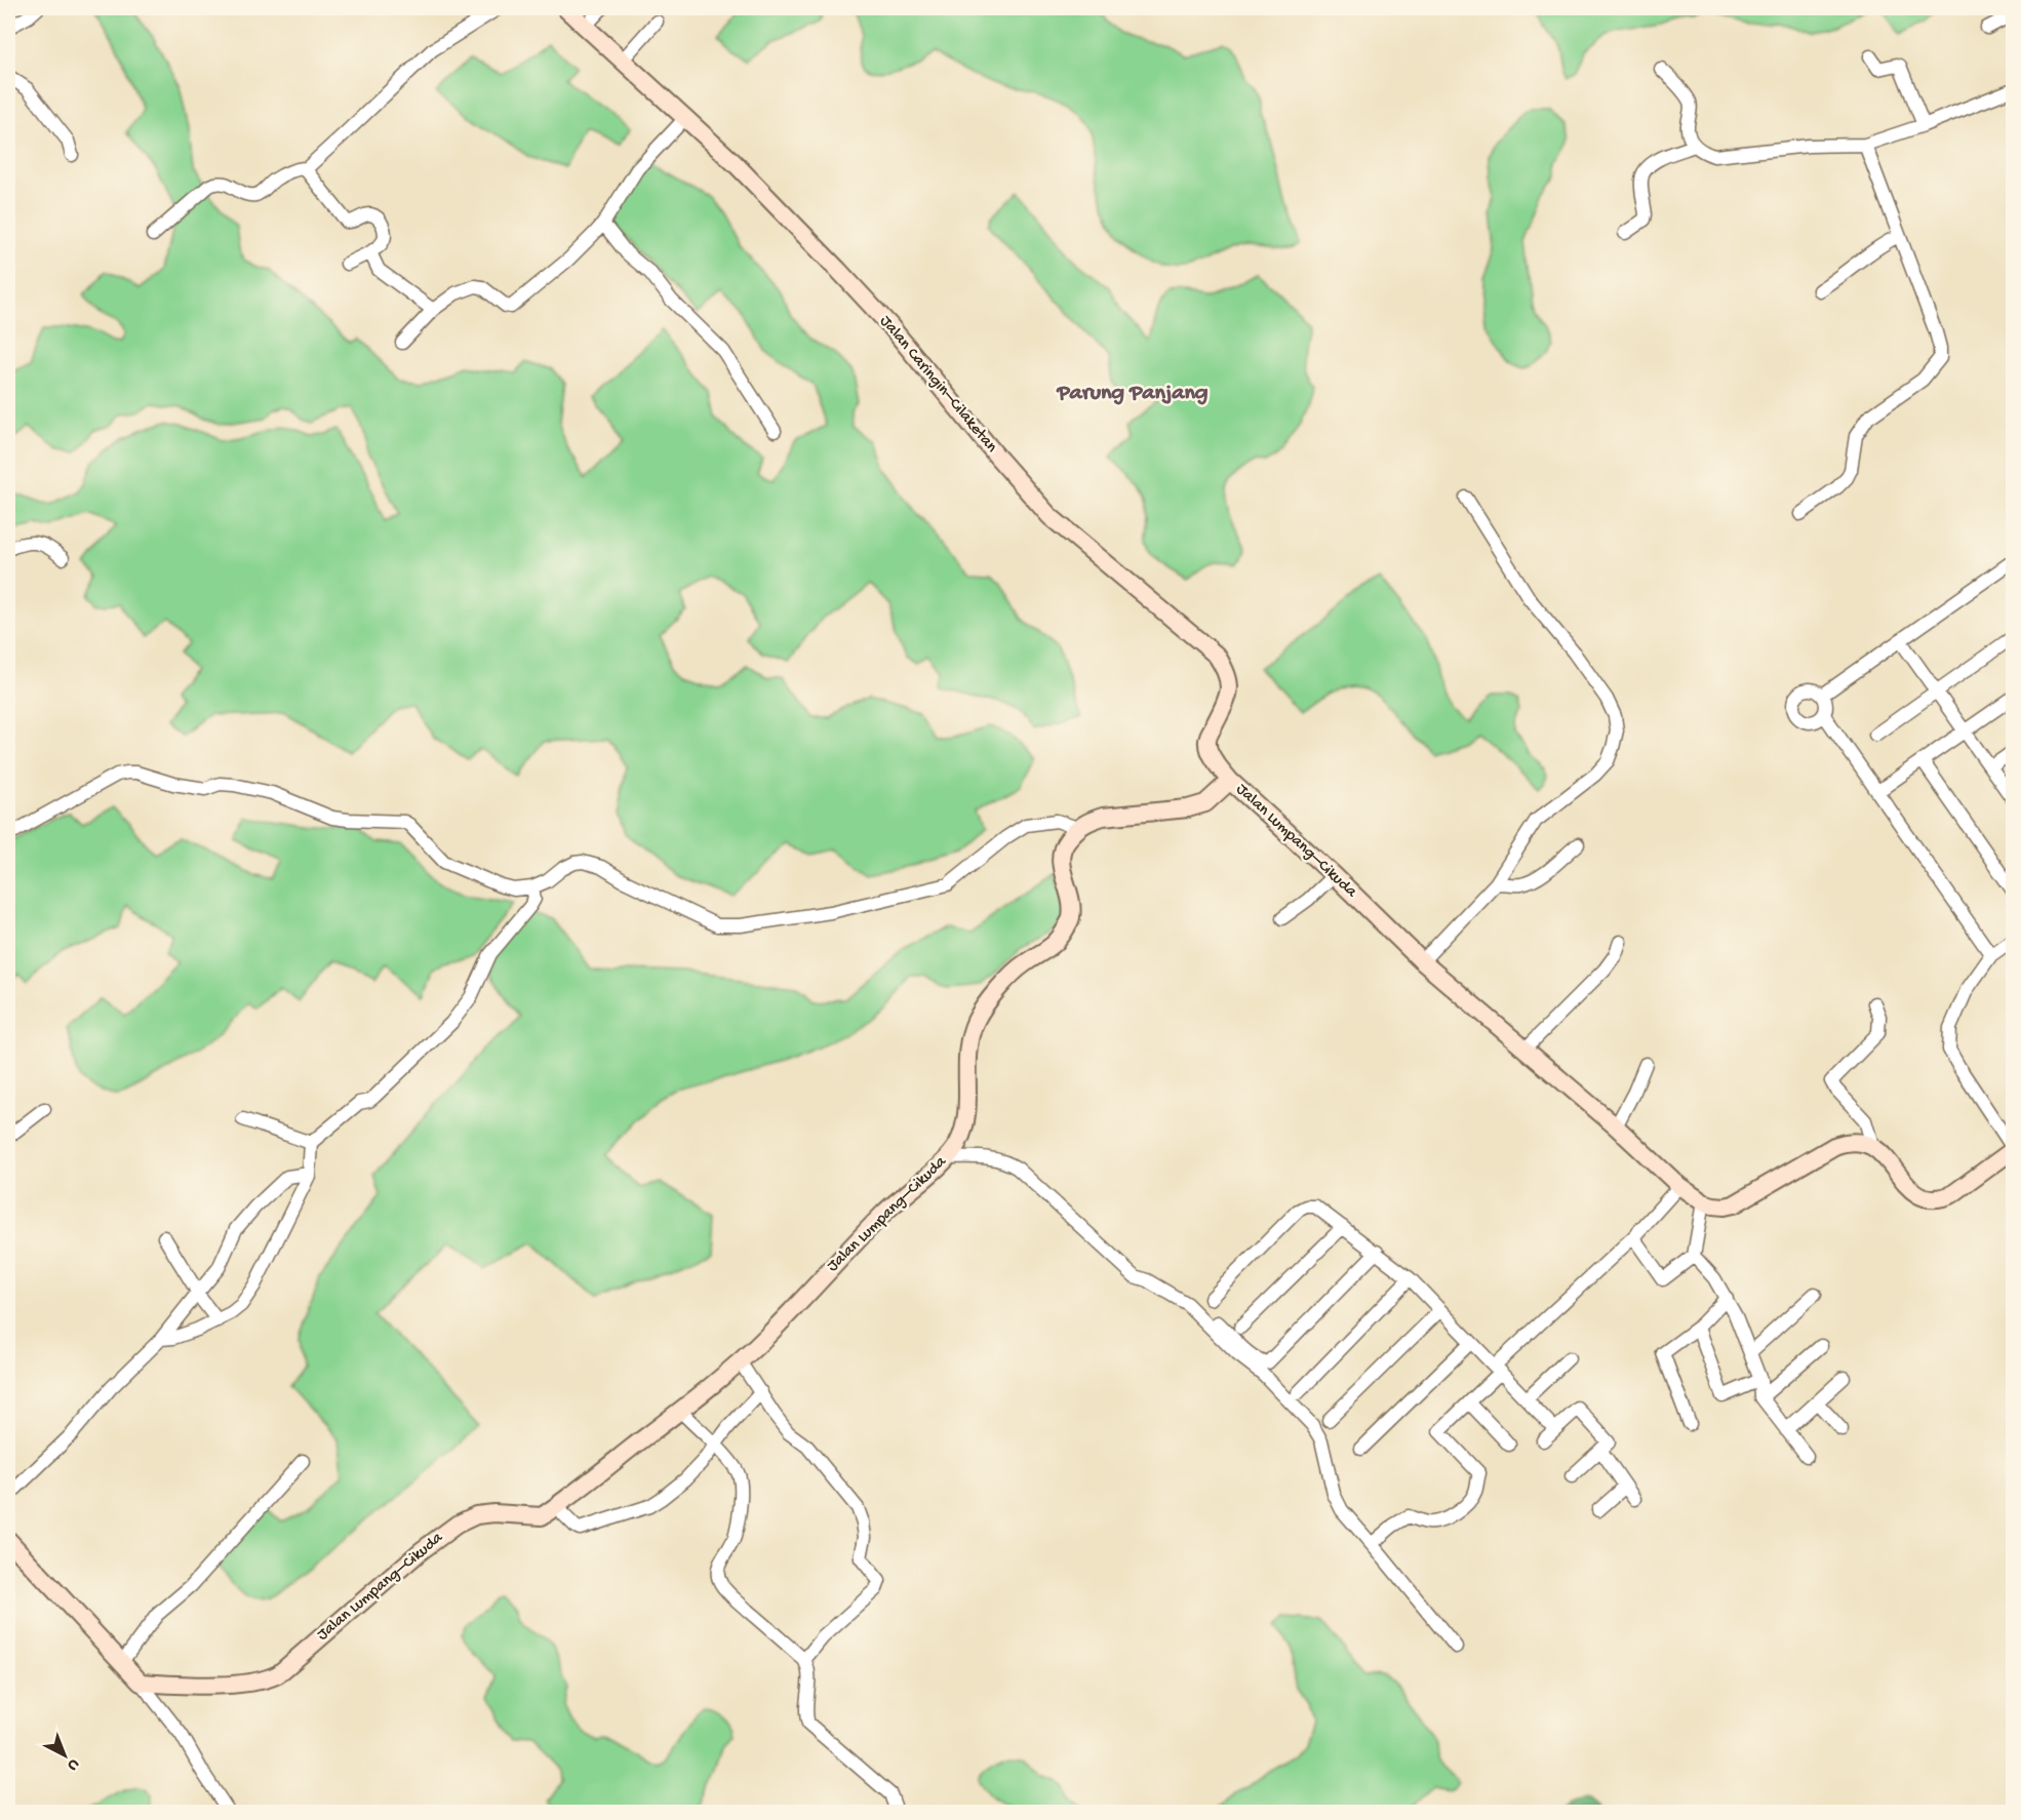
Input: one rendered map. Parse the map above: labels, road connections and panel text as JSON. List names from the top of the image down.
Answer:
{
  "streets": {
    "street": ["Jalan Caringin–Cilaketan", "Jalan Lumpang–Cikuda"]
  },
  "crossings": [
    ["Jalan Caringin–Cilaketan", "Jalan Lumpang–Cikuda"]
  ],
  "districts": ["Parung Panjang"],
  "north": "bottom right"
}
